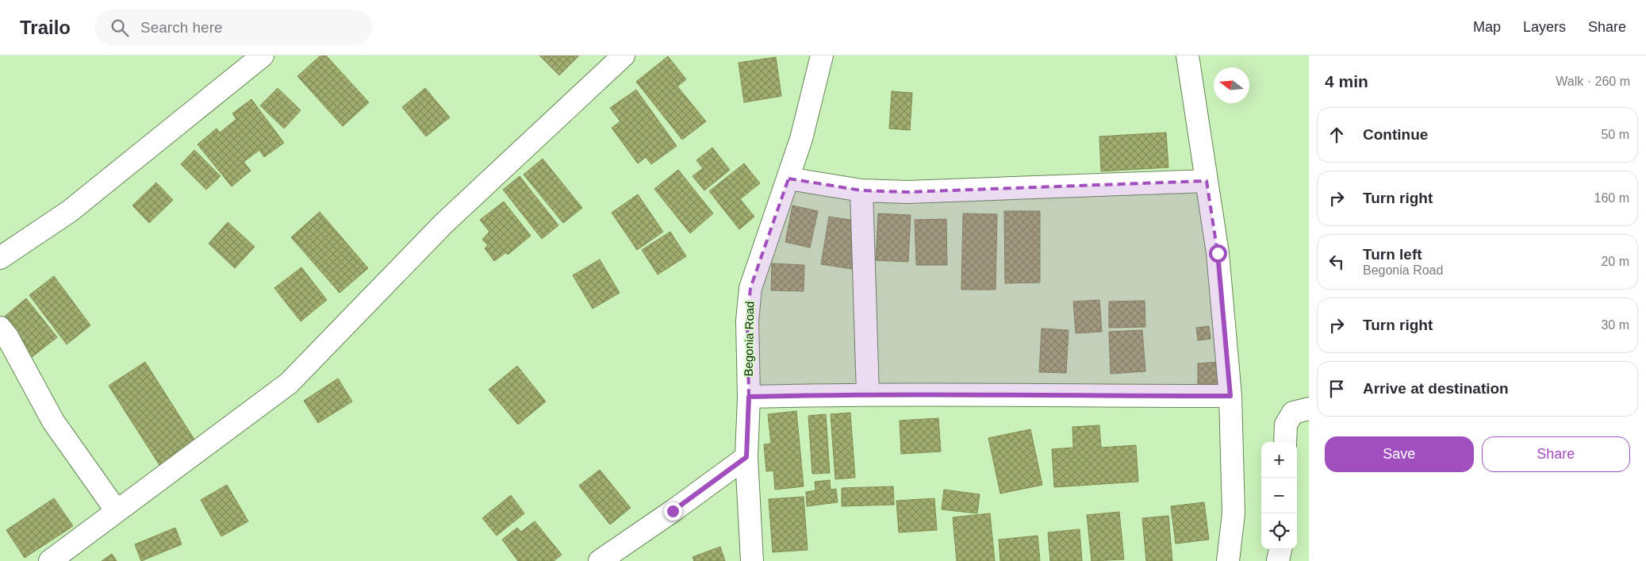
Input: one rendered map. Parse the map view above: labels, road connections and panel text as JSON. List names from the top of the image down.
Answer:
{
  "streets": {
    "street": ["Begonia Road"]
  },
  "north": "left",
  "page": {
    "header": "Trailo",
    "search": "Search here",
    "nav": ["Map", "Layers", "Share"],
    "heading": ["4 min", "Walk · 260 m"],
    "list": [
      ["Continue", "50 m"],
      ["Turn right", "160 m"],
      ["Turn left", "Begonia Road", "20 m"],
      ["Turn right", "30 m"],
      "Arrive at destination"
    ],
    "buttons": ["Save", "Share"],
    "map_buttons": ["+", "−"]
  }
}
